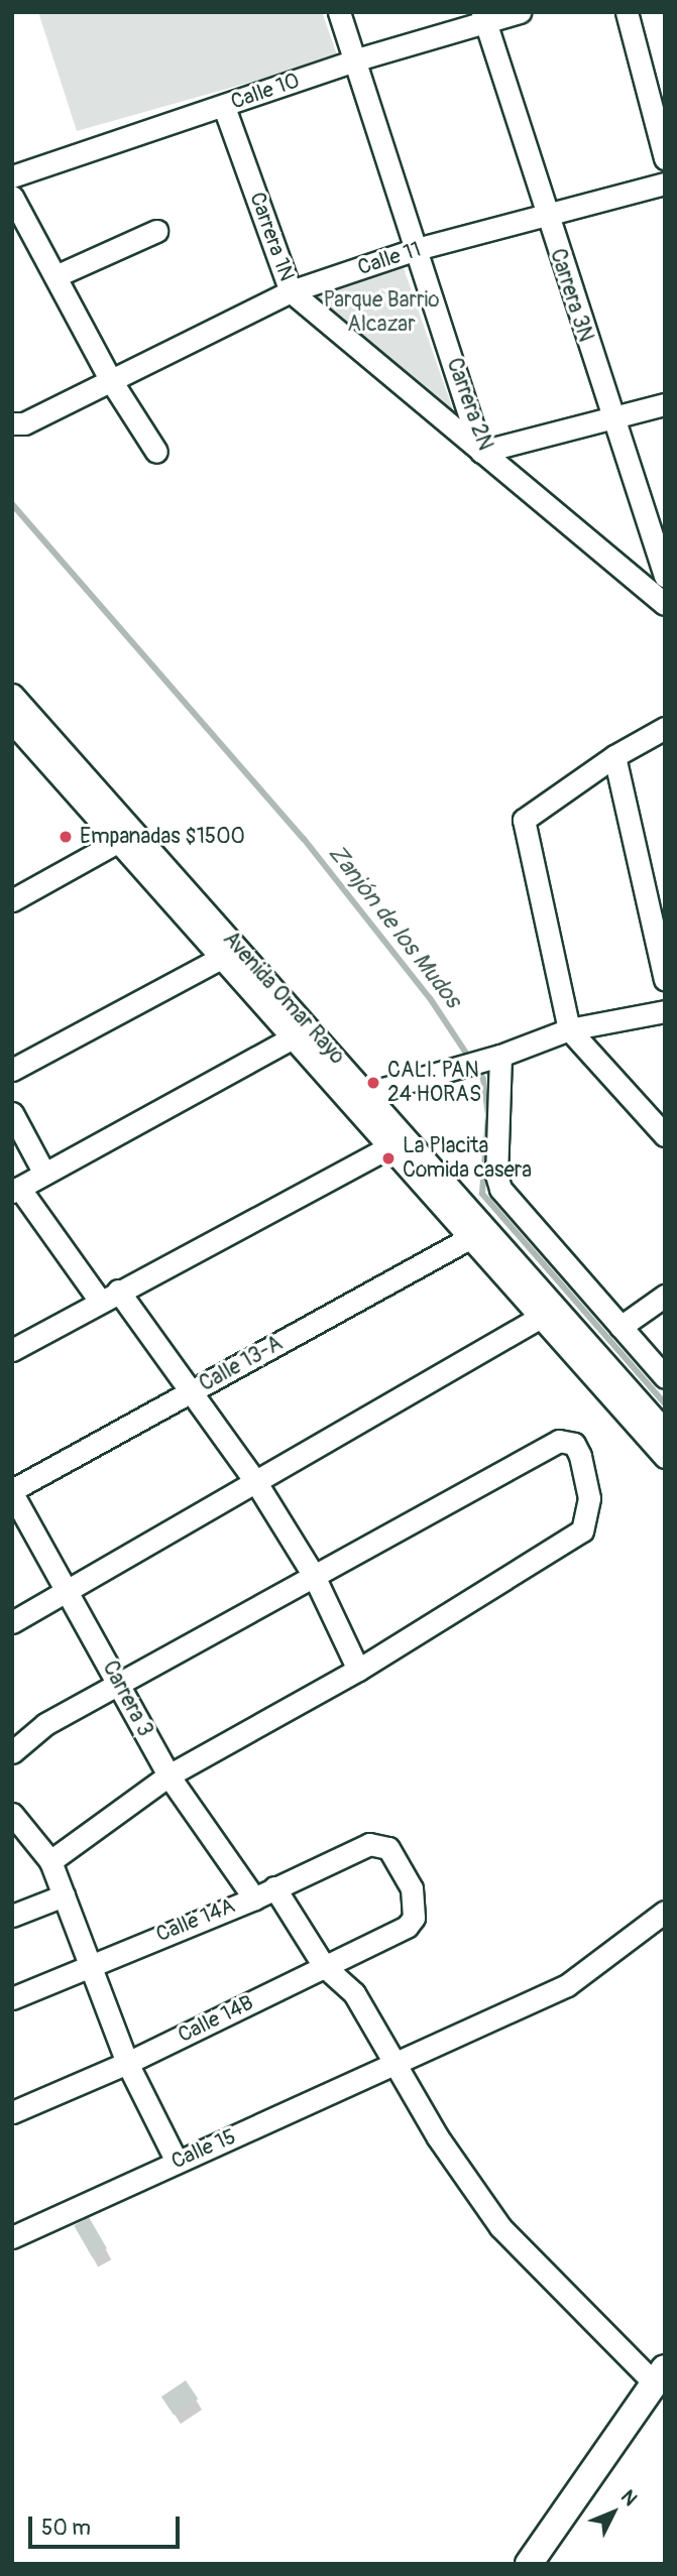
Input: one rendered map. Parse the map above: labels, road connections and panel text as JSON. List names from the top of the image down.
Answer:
{
  "streets": {
    "street": [
      "Calle 10",
      "Carrera 1N",
      "Calle 11",
      "Carrera 3N",
      "Carrera 2N",
      "Avenida Omar Rayo",
      "Calle 13-A",
      "Carrera 3",
      "Calle 14A",
      "Calle 14B",
      "Calle 15"
    ]
  },
  "crossings": [
    ["Calle 10", "Carrera 1N"],
    ["Calle 10", "Carrera 3N"],
    ["Calle 10", "Carrera 2N"],
    ["Carrera 1N", "Calle 11"],
    ["Carrera 1N", "Carrera 2N"],
    ["Calle 11", "Carrera 3N"],
    ["Calle 11", "Carrera 2N"],
    ["Avenida Omar Rayo", "Calle 13-A"],
    ["Calle 13-A", "Carrera 3"],
    ["Carrera 3", "Calle 14A"],
    ["Calle 14A", "Calle 14B"]
  ],
  "water": ["Zanjón de los Mudos"],
  "parks": ["Parque Barrio Alcazar"],
  "places": ["Empanadas $1500", "CALI. PAN 24 HORAS", "La Placita Comida casera"],
  "scale_bar": "50 m",
  "north": "top right"
}
